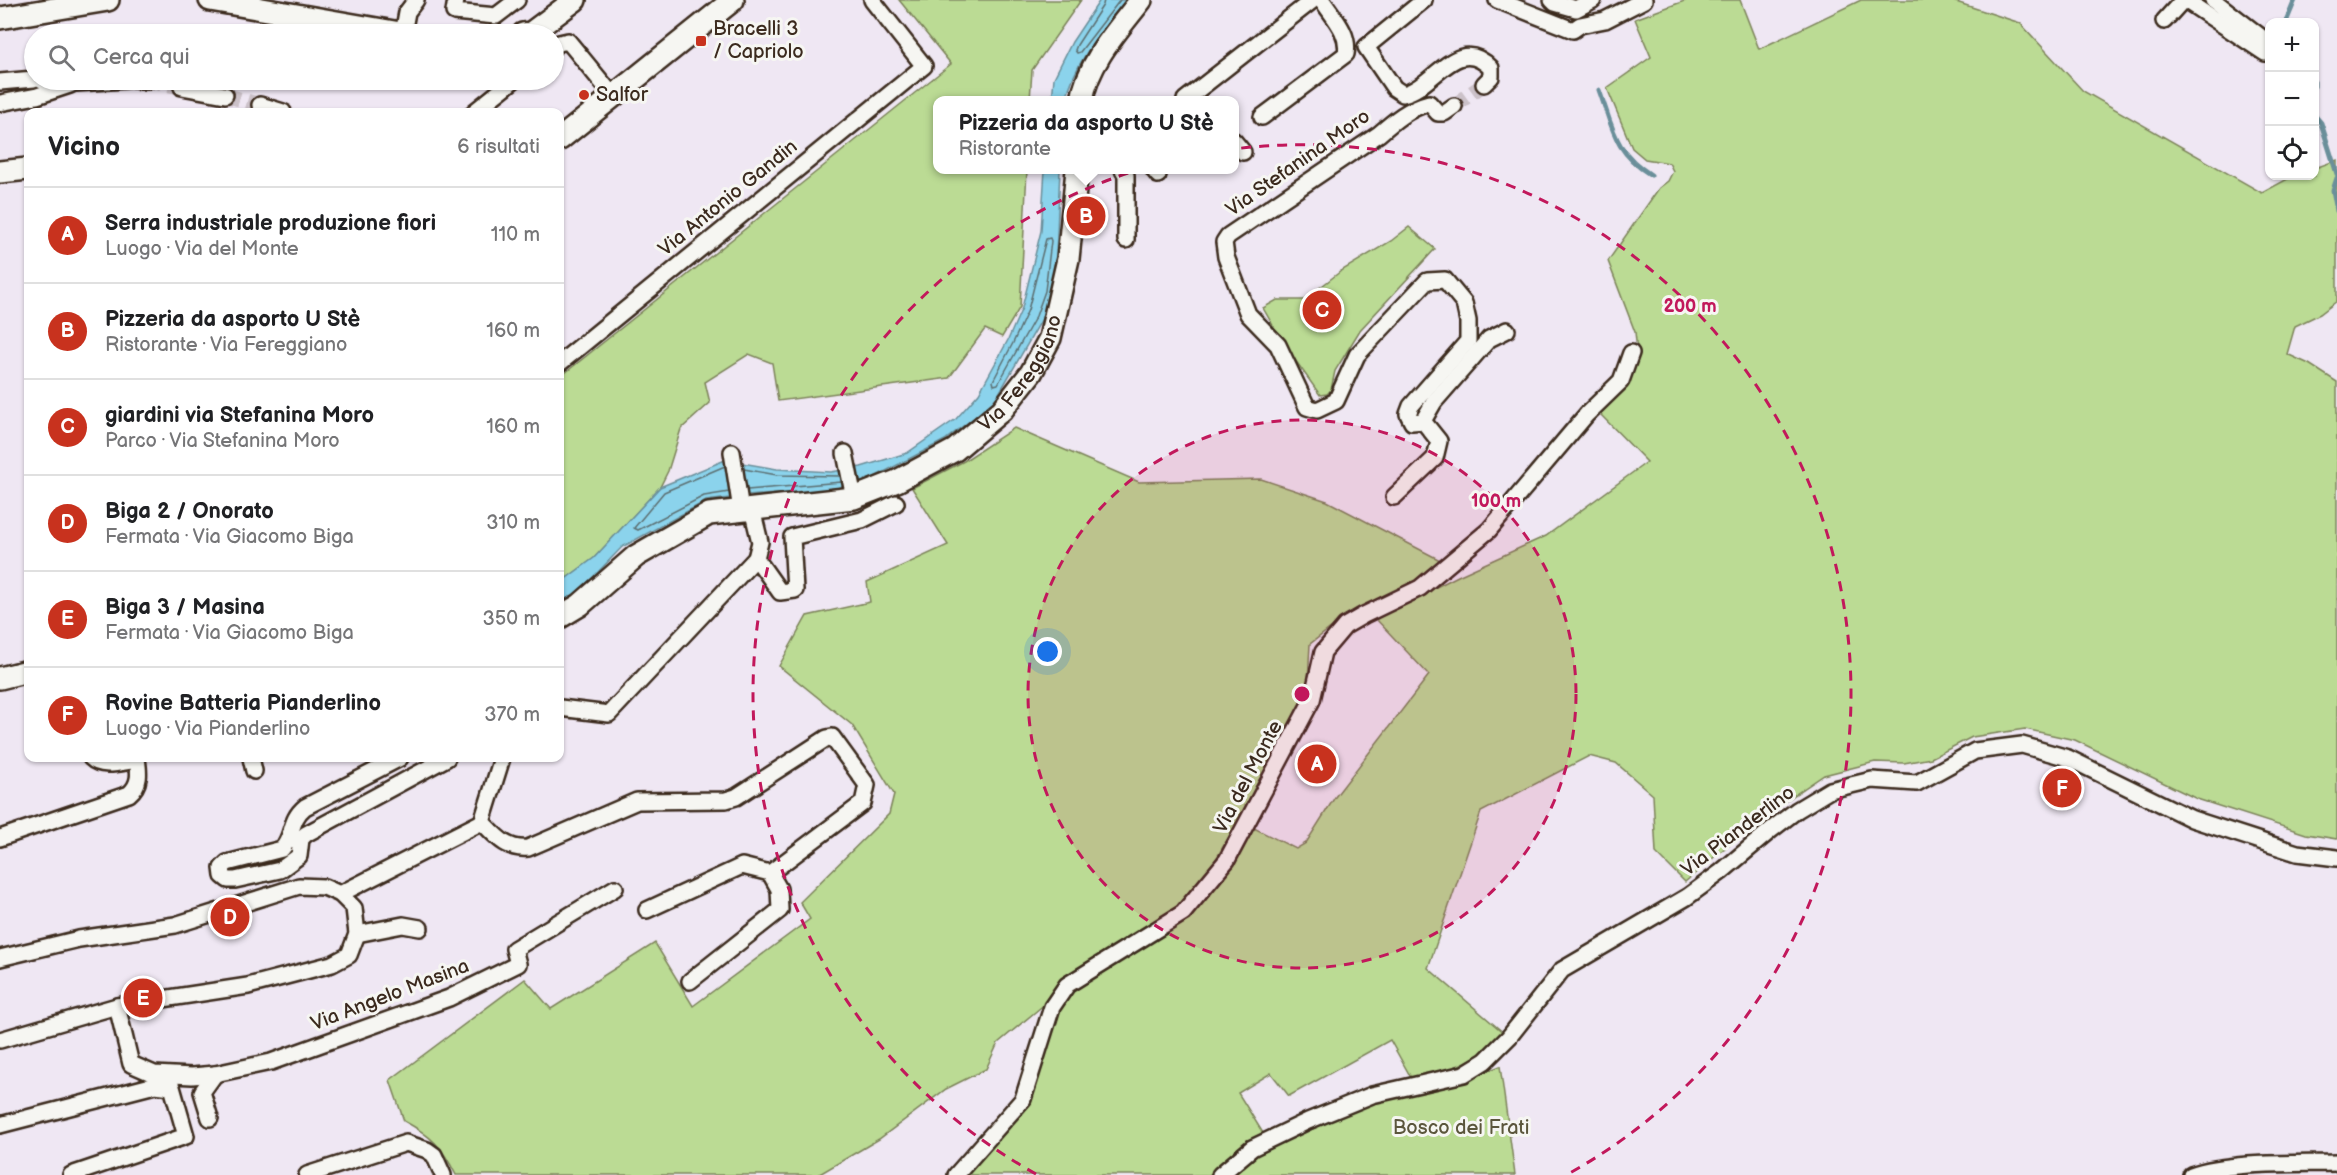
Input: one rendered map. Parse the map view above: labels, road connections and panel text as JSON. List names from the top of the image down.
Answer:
{
  "streets": {
    "street": [
      "Via Stefanina Moro",
      "Via Antonio Gandin",
      "Via Fereggiano",
      "Via del Monte",
      "Via Pianderlino",
      "Via Angelo Masina"
    ]
  },
  "parks": ["Bosco dei Frati"],
  "places": {
    "transit": ["Bracelli 3 / Capriolo"],
    "other": ["Salfor"]
  },
  "page": {
    "map_buttons": ["+", "−"],
    "search": "Cerca qui",
    "popup": ["Pizzeria da asporto U Stè", "Ristorante"],
    "heading": ["Vicino", "6 risultati"],
    "list": [
      {
        "mark": "A",
        "name": "Serra industriale produzione fiori",
        "note": "Luogo · Via del Monte",
        "value": "110 m"
      },
      {
        "mark": "B",
        "name": "Pizzeria da asporto U Stè",
        "note": "Ristorante · Via Fereggiano",
        "value": "160 m"
      },
      {
        "mark": "C",
        "name": "giardini via Stefanina Moro",
        "note": "Parco · Via Stefanina Moro",
        "value": "160 m"
      },
      {
        "mark": "D",
        "name": "Biga 2 / Onorato",
        "note": "Fermata · Via Giacomo Biga",
        "value": "310 m"
      },
      {
        "mark": "E",
        "name": "Biga 3 / Masina",
        "note": "Fermata · Via Giacomo Biga",
        "value": "350 m"
      },
      {
        "mark": "F",
        "name": "Rovine Batteria Pianderlino",
        "note": "Luogo · Via Pianderlino",
        "value": "370 m"
      }
    ],
    "pins": [
      "B",
      "C",
      "A",
      "F",
      "D",
      "E"
    ]
  },
  "rings": ["200 m", "100 m"]
}
